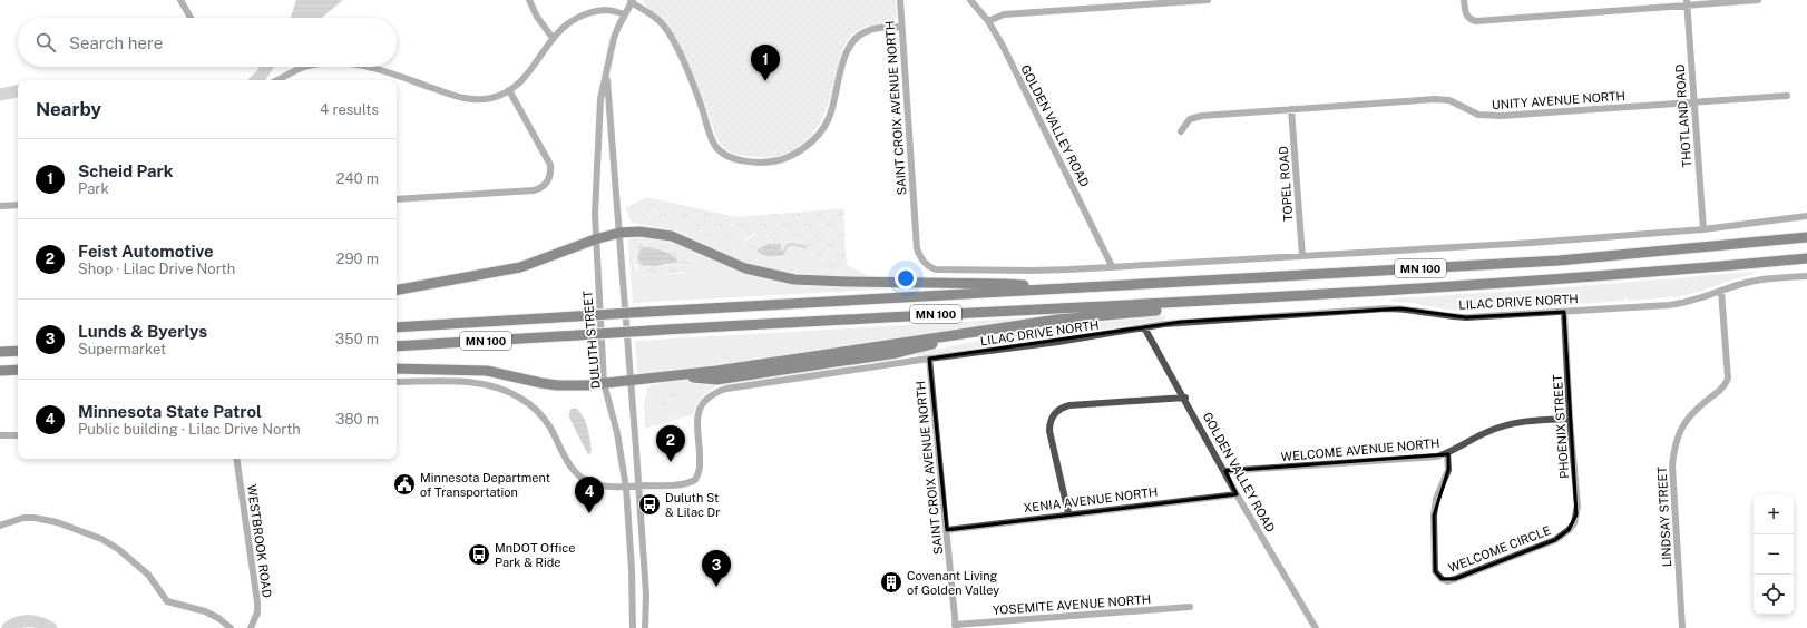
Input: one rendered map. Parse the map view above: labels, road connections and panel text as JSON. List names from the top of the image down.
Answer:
{
  "streets": {
    "highway": ["MN 100"],
    "street": [
      "UNITY AVENUE NORTH",
      "SAINT CROIX AVENUE NORTH",
      "THOTLAND ROAD",
      "GOLDEN VALLEY ROAD",
      "TOPEL ROAD",
      "LILAC DRIVE NORTH",
      "DULUTH STREET",
      "PHOENIX STREET",
      "WELCOME AVENUE NORTH",
      "XENIA AVENUE NORTH",
      "LINDSAY STREET",
      "WESTBROOK ROAD",
      "WELCOME CIRCLE",
      "YOSEMITE AVENUE NORTH"
    ]
  },
  "crossings": [
    ["UNITY AVENUE NORTH", "THOTLAND ROAD"],
    ["UNITY AVENUE NORTH", "TOPEL ROAD"],
    ["SAINT CROIX AVENUE NORTH", "GOLDEN VALLEY ROAD"],
    ["SAINT CROIX AVENUE NORTH", "LILAC DRIVE NORTH"],
    ["SAINT CROIX AVENUE NORTH", "XENIA AVENUE NORTH"],
    ["SAINT CROIX AVENUE NORTH", "YOSEMITE AVENUE NORTH"],
    ["GOLDEN VALLEY ROAD", "LILAC DRIVE NORTH"],
    ["GOLDEN VALLEY ROAD", "WELCOME AVENUE NORTH"],
    ["GOLDEN VALLEY ROAD", "XENIA AVENUE NORTH"],
    ["LILAC DRIVE NORTH", "DULUTH STREET"],
    ["LILAC DRIVE NORTH", "PHOENIX STREET"],
    ["LILAC DRIVE NORTH", "LINDSAY STREET"],
    ["PHOENIX STREET", "WELCOME AVENUE NORTH"],
    ["PHOENIX STREET", "WELCOME CIRCLE"],
    ["WELCOME AVENUE NORTH", "WELCOME CIRCLE"]
  ],
  "places": {
    "public building": ["Minnesota Department of Transportation"],
    "bus stop": ["Duluth St & Lilac Dr", "MnDOT Office Park & Ride"],
    "building": ["Covenant Living of Golden Valley"]
  },
  "page": {
    "search": "Search here",
    "pins": [
      "1",
      "2",
      "4",
      "3"
    ],
    "heading": ["Nearby", "4 results"],
    "list": [
      {
        "mark": "1",
        "name": "Scheid Park",
        "note": "Park",
        "value": "240 m"
      },
      {
        "mark": "2",
        "name": "Feist Automotive",
        "note": "Shop · Lilac Drive North",
        "value": "290 m"
      },
      {
        "mark": "3",
        "name": "Lunds & Byerlys",
        "note": "Supermarket",
        "value": "350 m"
      },
      {
        "mark": "4",
        "name": "Minnesota State Patrol",
        "note": "Public building · Lilac Drive North",
        "value": "380 m"
      }
    ],
    "map_buttons": ["+", "−"]
  }
}
